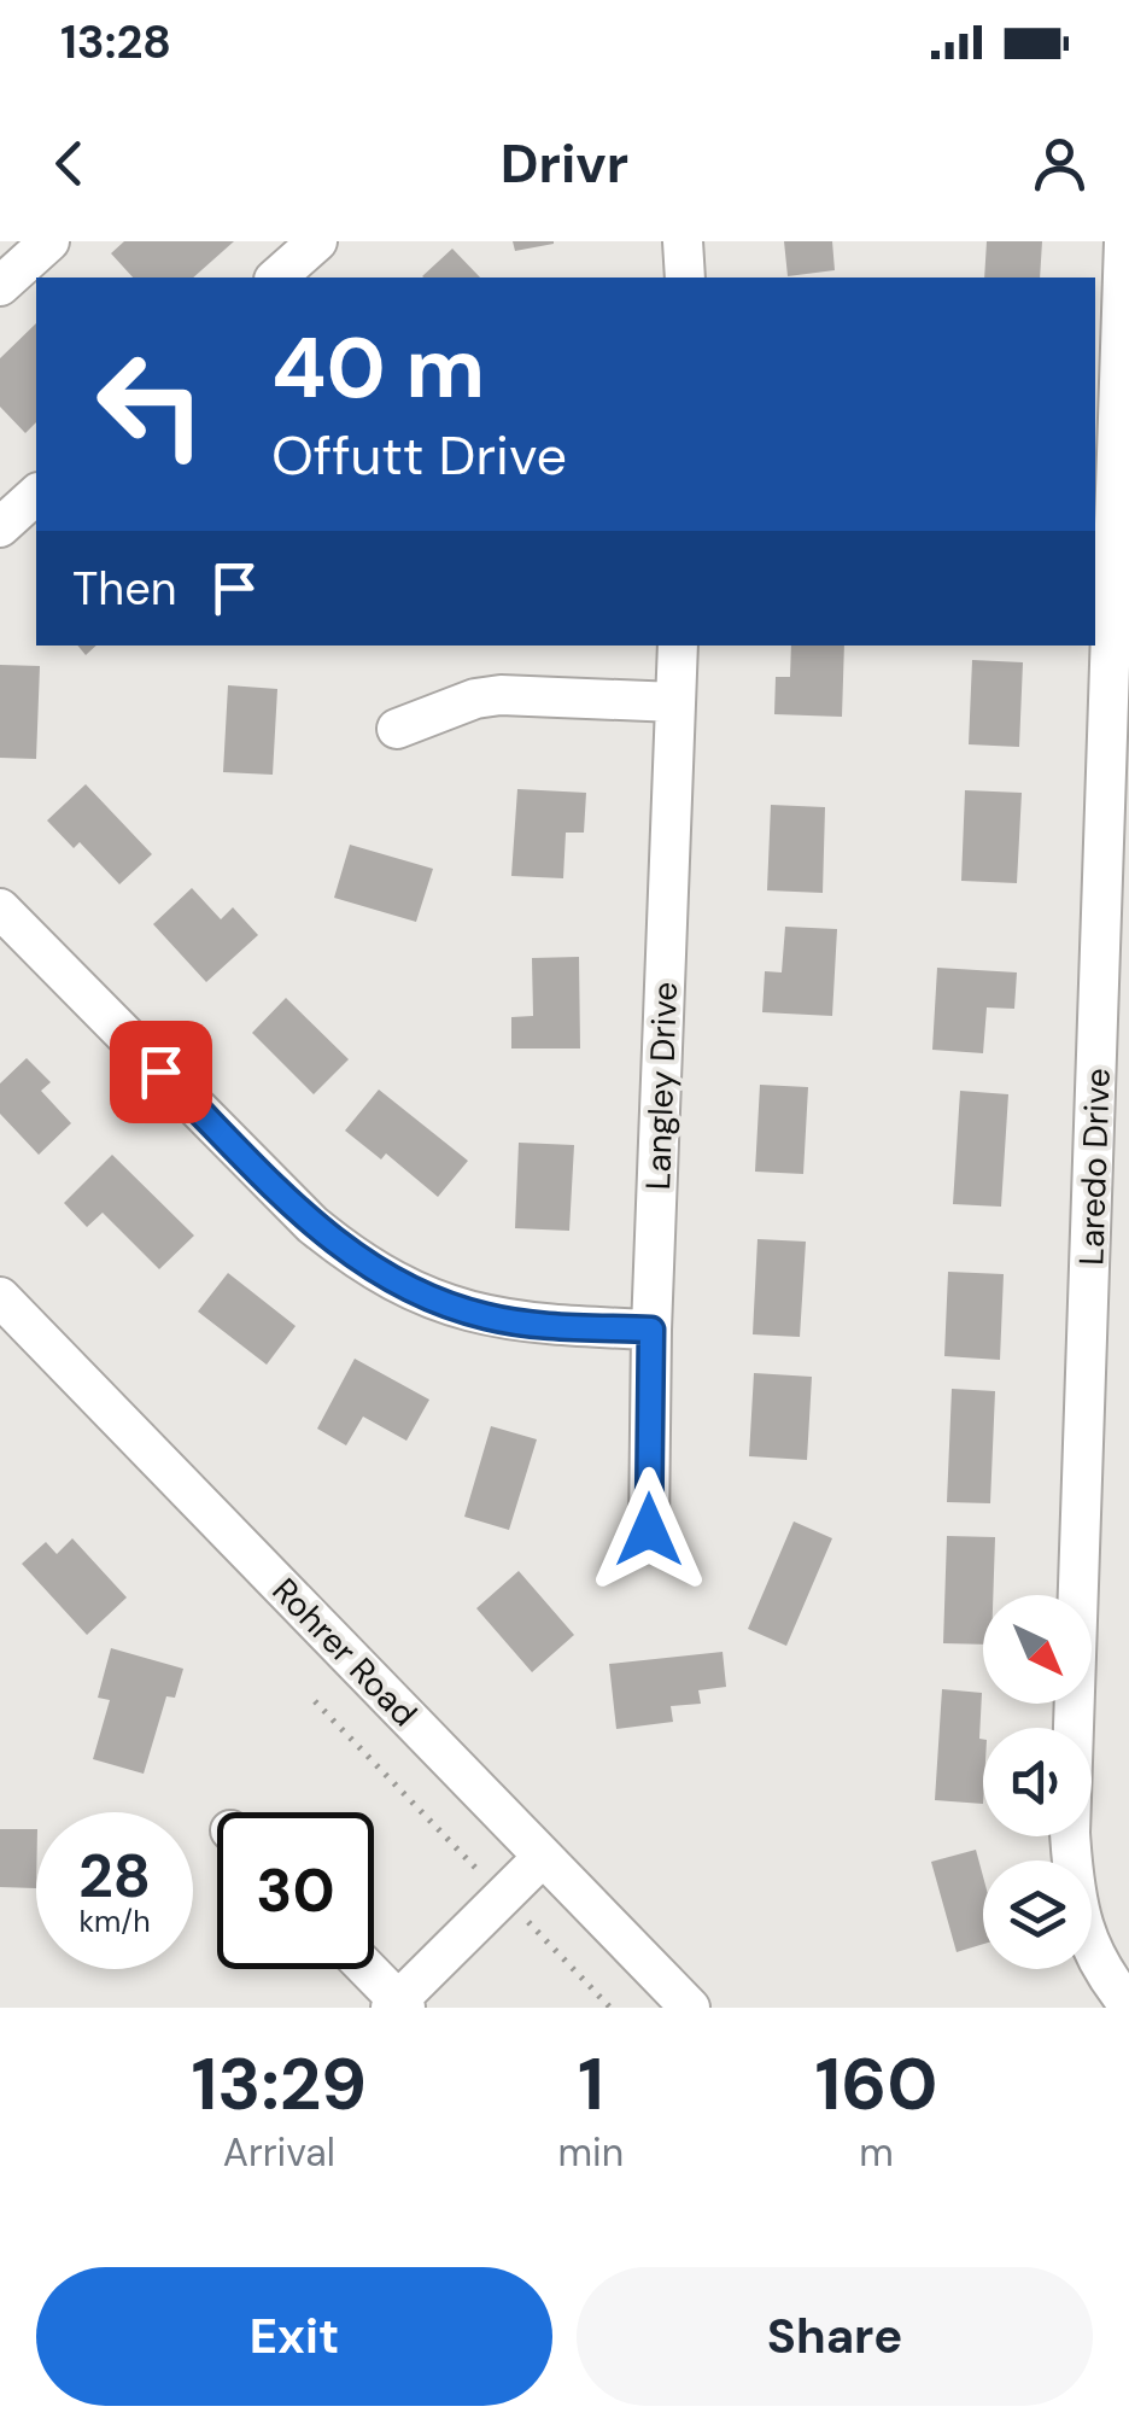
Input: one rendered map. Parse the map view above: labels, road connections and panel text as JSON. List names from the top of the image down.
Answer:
{
  "streets": {
    "street": ["Langley Drive", "Laredo Drive", "Rohrer Road"]
  },
  "north": "bottom right",
  "page": {
    "status": "13:28",
    "header": "Drivr",
    "turn": ["40 m", "Offutt Drive"],
    "then": "Then",
    "speed": "28 km/h",
    "limit": "30",
    "eta": [
      "13:29",
      "Arrival",
      "1",
      "min",
      "160",
      "m"
    ],
    "buttons": ["Exit", "Share"]
  }
}
